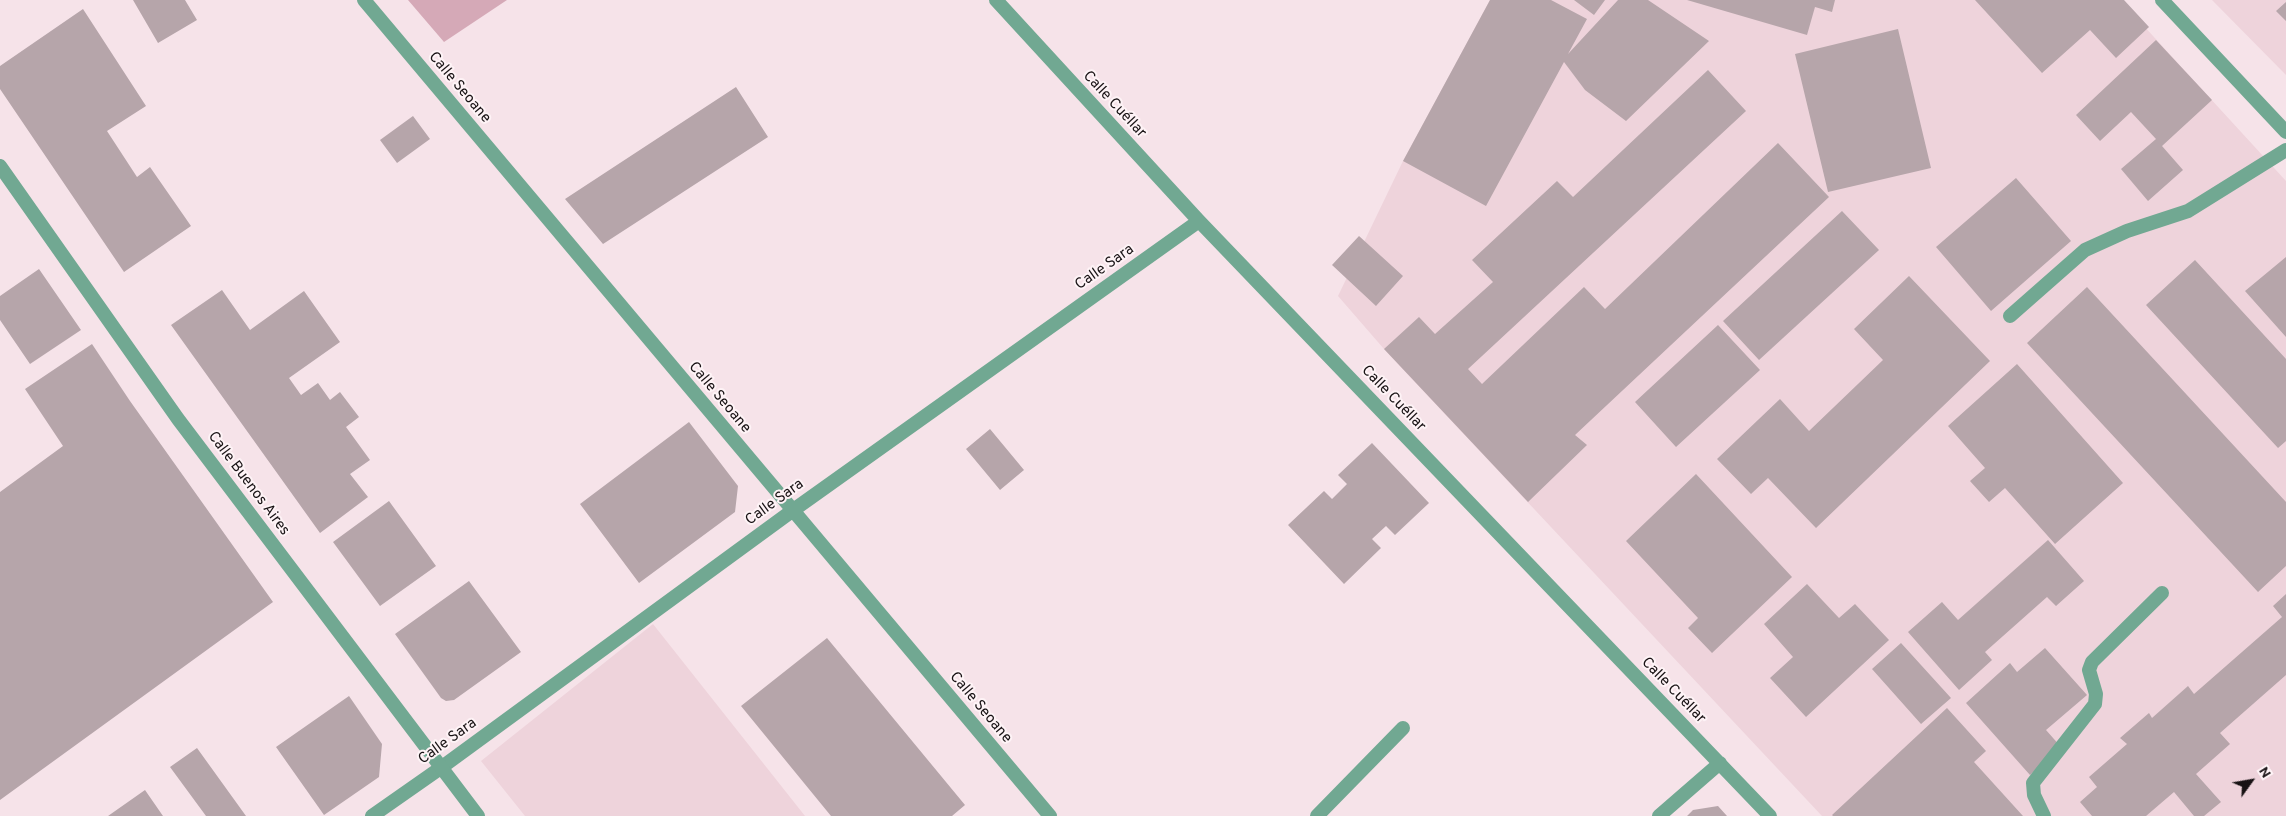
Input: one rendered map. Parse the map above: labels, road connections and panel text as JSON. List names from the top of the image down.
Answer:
{
  "streets": {
    "street": [
      "Calle Seoane",
      "Calle Cuéllar",
      "Calle Sara",
      "Calle Buenos Aires"
    ]
  },
  "crossings": [
    ["Calle Seoane", "Calle Sara"],
    ["Calle Cuéllar", "Calle Sara"],
    ["Calle Sara", "Calle Buenos Aires"]
  ],
  "north": "top right"
}
